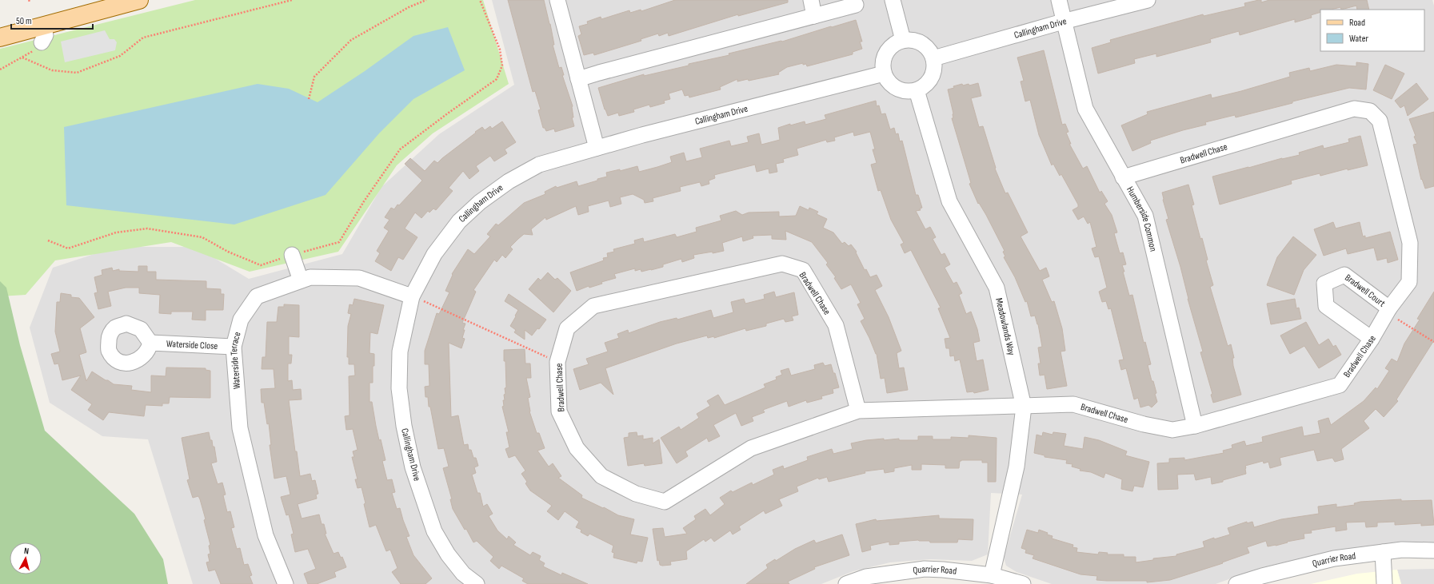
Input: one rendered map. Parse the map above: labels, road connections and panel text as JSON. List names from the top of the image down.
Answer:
{
  "streets": {
    "street": [
      "Callingham Drive",
      "Bradwell Chase",
      "Humberside Common",
      "Bradwell Court",
      "Meadowlands Way",
      "Waterside Close",
      "Waterside Terrace",
      "Quarrier Road"
    ]
  },
  "crossings": [
    ["Callingham Drive", "Humberside Common"],
    ["Callingham Drive", "Meadowlands Way"],
    ["Callingham Drive", "Waterside Terrace"],
    ["Bradwell Chase", "Humberside Common"],
    ["Bradwell Chase", "Bradwell Court"],
    ["Bradwell Chase", "Meadowlands Way"],
    ["Meadowlands Way", "Quarrier Road"],
    ["Waterside Close", "Waterside Terrace"]
  ],
  "legend": ["Road", "Water"],
  "scale_bar": "50 m",
  "north": "top"
}
